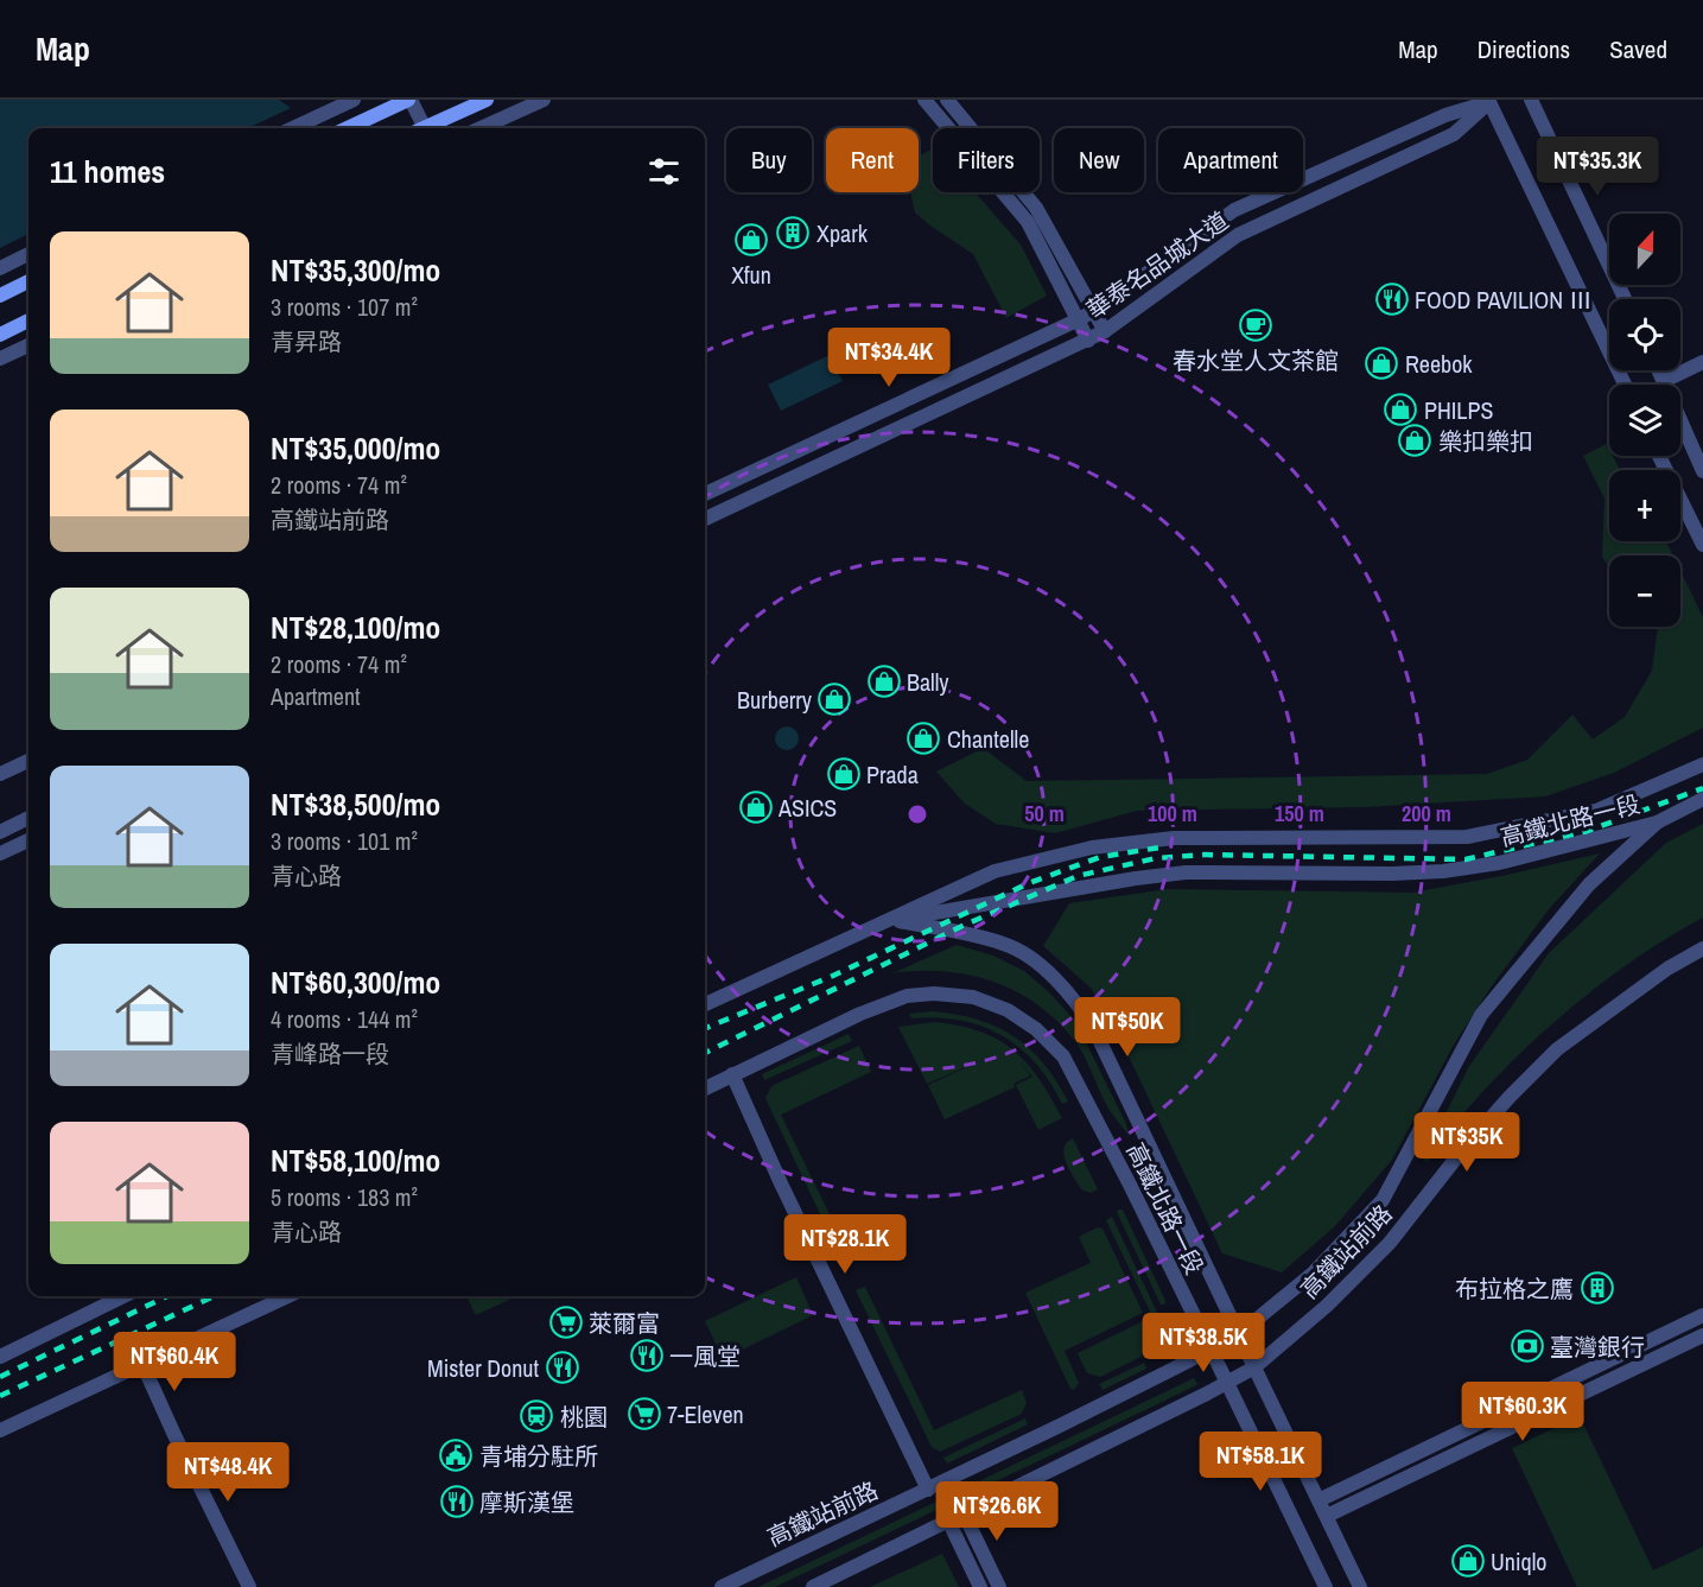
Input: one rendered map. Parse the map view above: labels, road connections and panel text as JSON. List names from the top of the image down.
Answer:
{
  "streets": {
    "street": ["華泰名品城大道", "高鐵北路一段", "高鐵站前路"]
  },
  "crossings": [
    ["高鐵北路一段", "高鐵站前路"]
  ],
  "places": {
    "building": ["Xpark", "布拉格之鷹"],
    "shop": [
      "Xfun",
      "Reebok",
      "PHILPS",
      "樂扣樂扣",
      "Bally",
      "Burberry",
      "Chantelle",
      "Prada",
      "ASICS",
      "Uniqlo"
    ],
    "restaurant": [
      "FOOD PAVILION Ⅲ",
      "一風堂",
      "Mister Donut",
      "摩斯漢堡"
    ],
    "cafe": ["春水堂人文茶館"],
    "supermarket": ["萊爾富", "7-Eleven"],
    "bank": ["臺灣銀行"],
    "station": ["桃園"],
    "public building": ["青埔分駐所"]
  },
  "north": "top",
  "page": {
    "header": "Map",
    "nav": ["Map", "Directions", "Saved"],
    "chip": [
      "Buy",
      "Rent",
      "Filters",
      "New",
      "Apartment"
    ],
    "heading": "11 homes",
    "price": [
      "NT$35.3K",
      "NT$34.4K",
      "NT$50K",
      "NT$35K",
      "NT$28.1K",
      "NT$38.5K",
      "NT$60.4K",
      "NT$60.3K",
      "NT$58.1K",
      "NT$48.4K",
      "NT$26.6K"
    ],
    "map_buttons": ["+", "−"],
    "list": [
      {
        "name": "NT$35,300/mo",
        "note": "3 rooms · 107 m² · 青昇路"
      },
      {
        "name": "NT$35,000/mo",
        "note": "2 rooms · 74 m² · 高鐵站前路"
      },
      {
        "name": "NT$28,100/mo",
        "note": "2 rooms · 74 m² · Apartment"
      },
      {
        "name": "NT$38,500/mo",
        "note": "3 rooms · 101 m² · 青心路"
      },
      {
        "name": "NT$60,300/mo",
        "note": "4 rooms · 144 m² · 青峰路一段"
      },
      {
        "name": "NT$58,100/mo",
        "note": "5 rooms · 183 m² · 青心路"
      }
    ]
  },
  "rings": [
    "50 m",
    "100 m",
    "150 m",
    "200 m"
  ]
}
